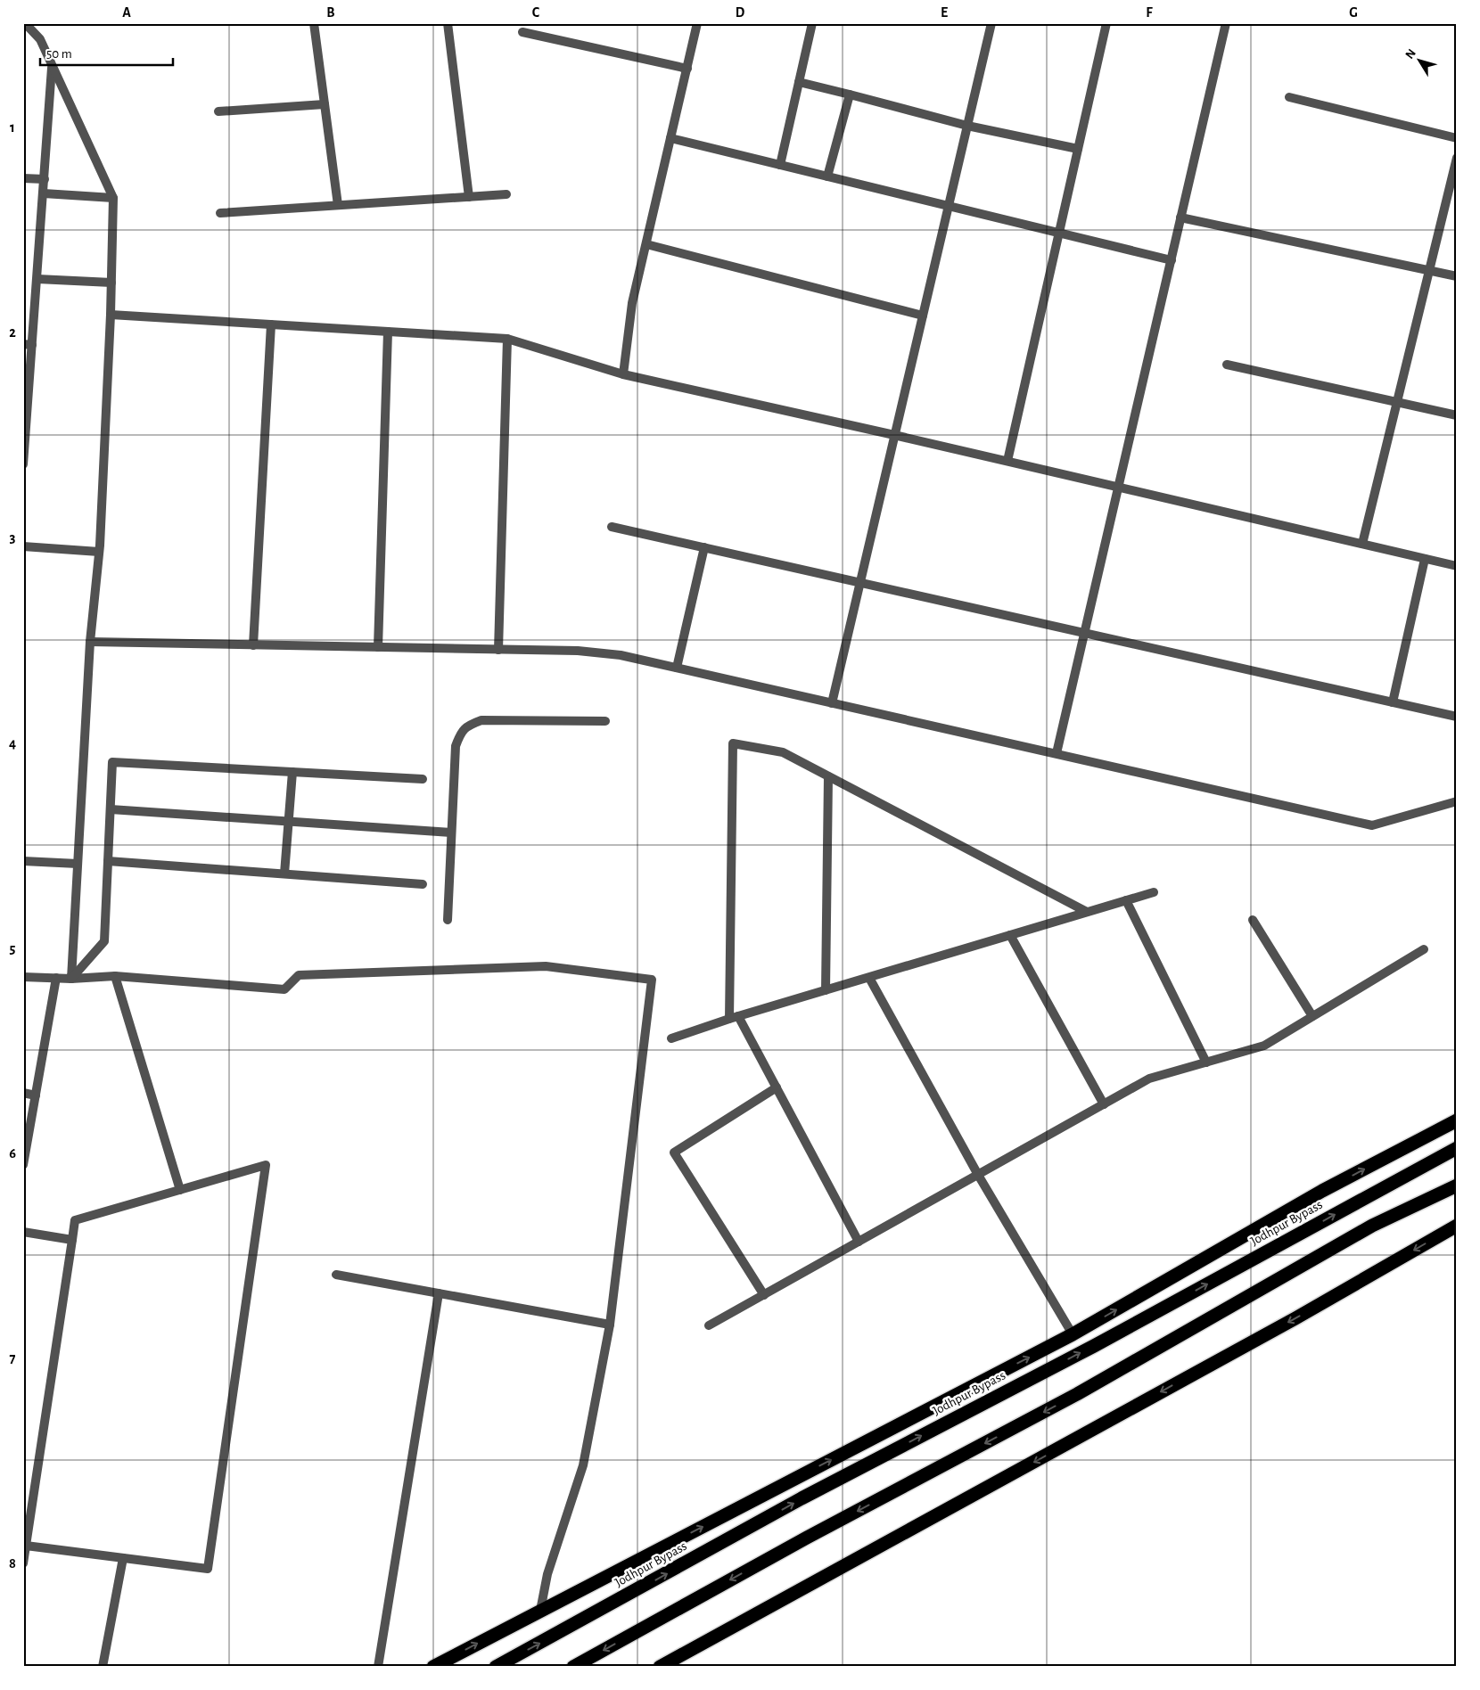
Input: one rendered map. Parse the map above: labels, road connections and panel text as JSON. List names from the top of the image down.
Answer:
{
  "streets": {
    "highway": ["Jodhpur Bypass"]
  },
  "scale_bar": "50 m",
  "north": "top left",
  "grid": {
    "columns": [
      "A",
      "B",
      "C",
      "D",
      "E",
      "F",
      "G"
    ],
    "rows": [
      "1",
      "2",
      "3",
      "4",
      "5",
      "6",
      "7",
      "8"
    ]
  }
}
